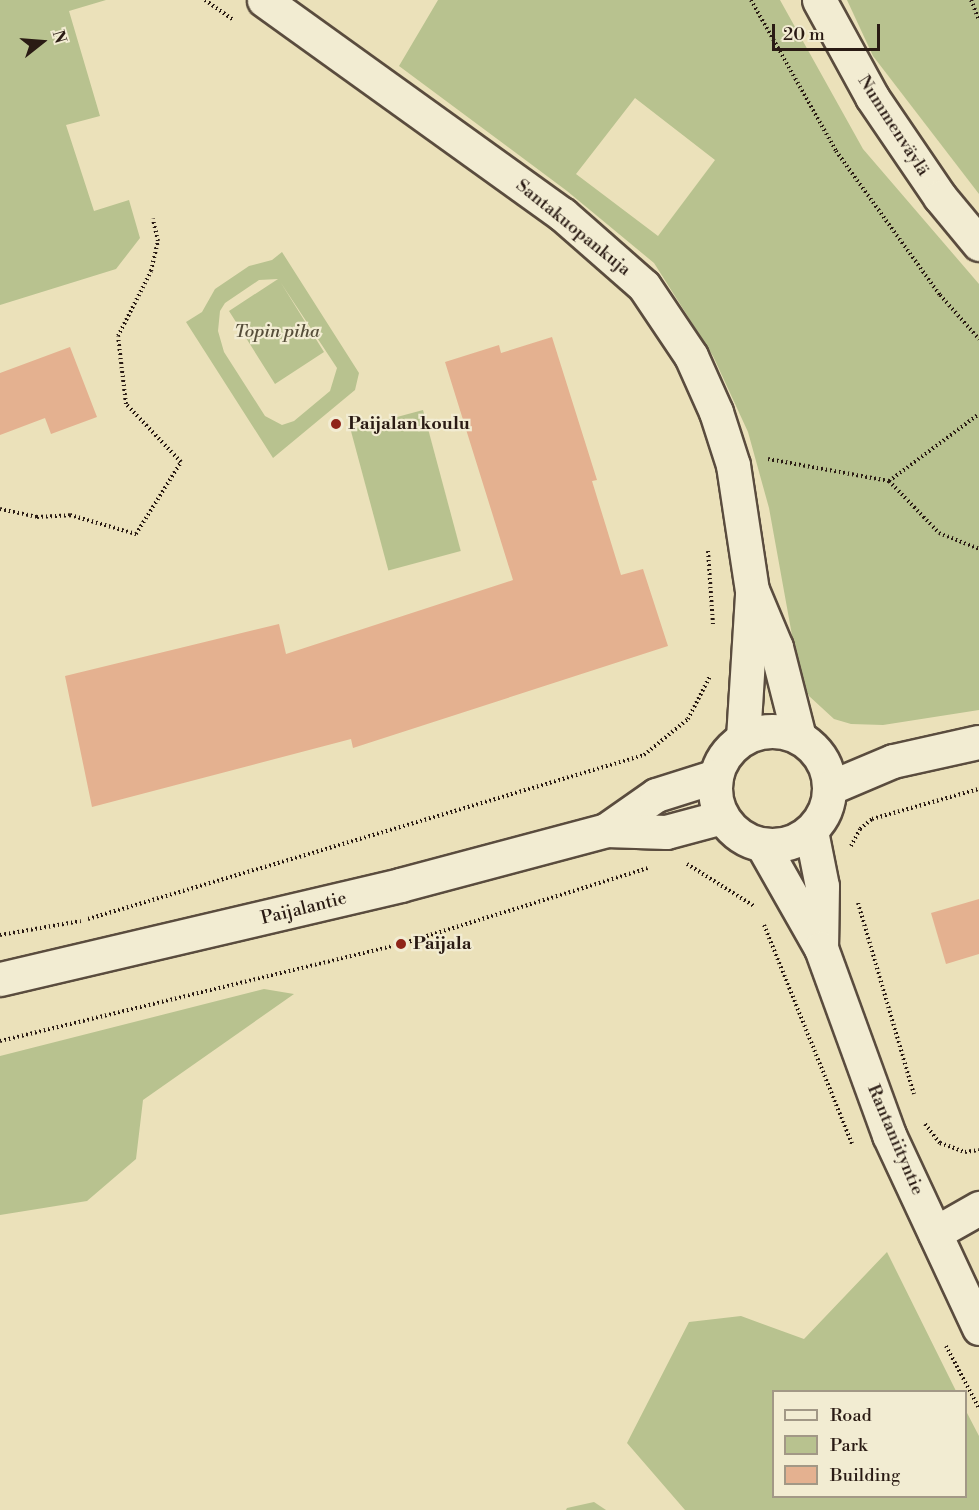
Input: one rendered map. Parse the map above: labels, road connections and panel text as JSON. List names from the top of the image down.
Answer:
{
  "streets": {
    "street": [
      "Nummenväylä",
      "Santakuopankuja",
      "Paijalantie",
      "Rantaniityntie"
    ]
  },
  "crossings": [
    ["Santakuopankuja", "Paijalantie"],
    ["Santakuopankuja", "Rantaniityntie"],
    ["Paijalantie", "Rantaniityntie"]
  ],
  "parks": ["Topin piha"],
  "places": ["Paijalan koulu", "Paijala"],
  "legend": ["Road", "Park", "Building"],
  "scale_bar": "20 m",
  "north": "right"
}
